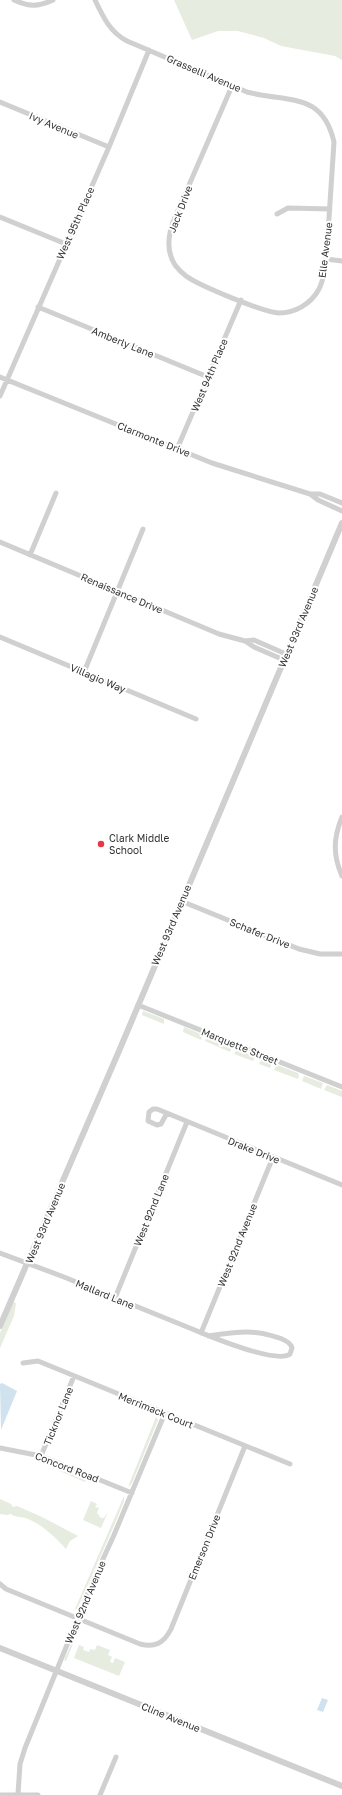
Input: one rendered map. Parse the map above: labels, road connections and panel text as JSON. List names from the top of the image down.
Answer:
{
  "streets": {
    "street": [
      "Grasselli Avenue",
      "Ivy Avenue",
      "Jack Drive",
      "West 95th Place",
      "Elle Avenue",
      "Amberly Lane",
      "West 94th Place",
      "Clarmonte Drive",
      "Renaissance Drive",
      "West 93rd Avenue",
      "Villagio Way",
      "Schafer Drive",
      "Marquette Street",
      "Drake Drive",
      "West 92nd Lane",
      "West 92nd Avenue",
      "Mallard Lane",
      "Merrimack Court",
      "Ticknor Lane",
      "Concord Road",
      "Emerson Drive",
      "Cline Avenue"
    ]
  },
  "crossings": [
    ["Grasselli Avenue", "Jack Drive"],
    ["Grasselli Avenue", "West 95th Place"],
    ["Grasselli Avenue", "Elle Avenue"],
    ["Ivy Avenue", "West 95th Place"],
    ["Jack Drive", "Elle Avenue"],
    ["Jack Drive", "West 94th Place"],
    ["West 95th Place", "Amberly Lane"],
    ["West 95th Place", "Clarmonte Drive"],
    ["Elle Avenue", "West 94th Place"],
    ["Amberly Lane", "West 94th Place"],
    ["West 94th Place", "Clarmonte Drive"],
    ["Renaissance Drive", "West 93rd Avenue"],
    ["West 93rd Avenue", "Schafer Drive"],
    ["West 93rd Avenue", "Marquette Street"],
    ["West 93rd Avenue", "Mallard Lane"],
    ["Drake Drive", "West 92nd Lane"],
    ["Drake Drive", "West 92nd Avenue"],
    ["West 92nd Lane", "Mallard Lane"],
    ["West 92nd Avenue", "Mallard Lane"],
    ["West 92nd Avenue", "Merrimack Court"],
    ["West 92nd Avenue", "Concord Road"],
    ["West 92nd Avenue", "Emerson Drive"],
    ["West 92nd Avenue", "Cline Avenue"],
    ["Merrimack Court", "Ticknor Lane"],
    ["Merrimack Court", "Emerson Drive"],
    ["Ticknor Lane", "Concord Road"]
  ],
  "places": ["Clark Middle School"]
}
